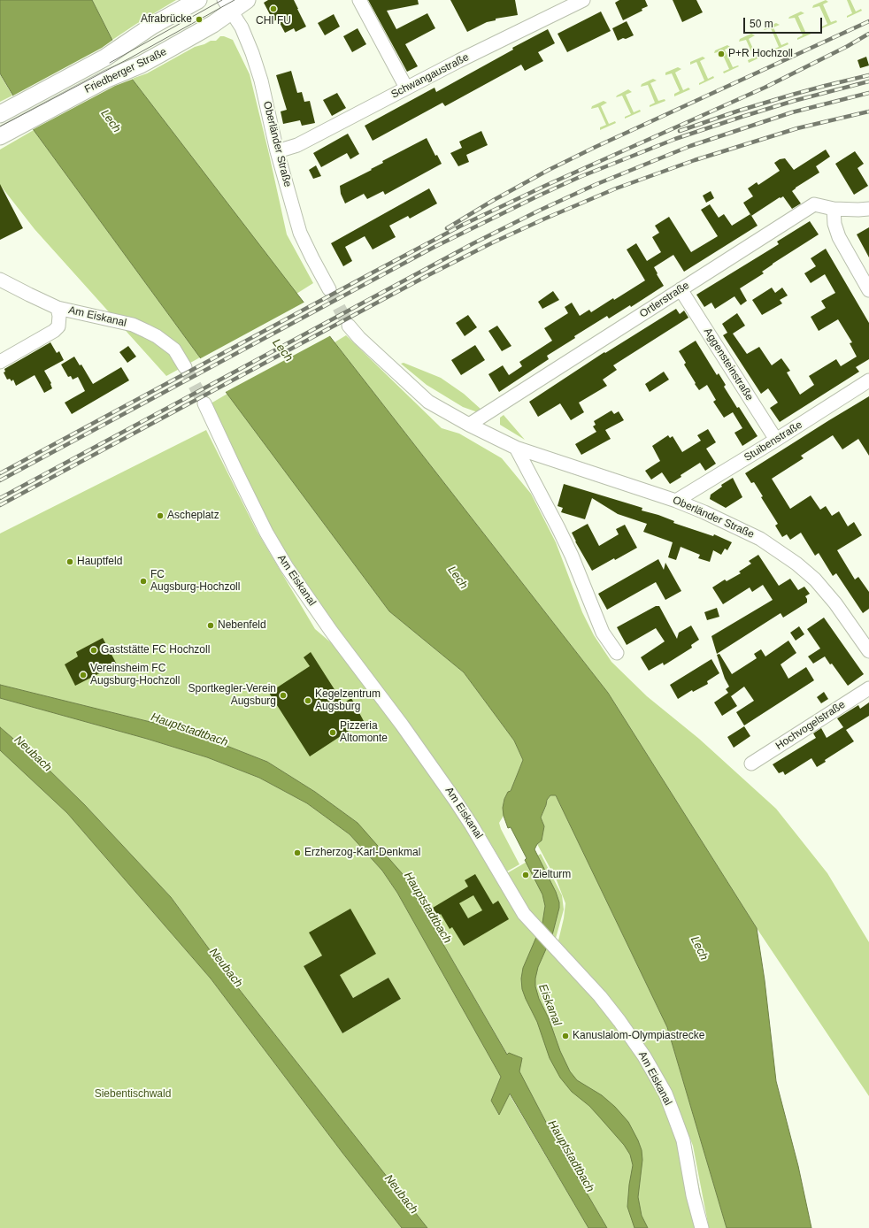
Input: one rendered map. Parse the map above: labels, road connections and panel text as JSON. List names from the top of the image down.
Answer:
{
  "streets": {
    "main road": ["Friedberger Straße"],
    "street": [
      "Schwangaustraße",
      "Oberländer Straße",
      "Ortlerstraße",
      "Am Eiskanal",
      "Aggensteinstraße",
      "Stuibenstraße",
      "Hochvogelstraße"
    ]
  },
  "crossings": [
    ["Friedberger Straße", "Oberländer Straße"],
    ["Schwangaustraße", "Oberländer Straße"],
    ["Oberländer Straße", "Ortlerstraße"],
    ["Oberländer Straße", "Stuibenstraße"],
    ["Ortlerstraße", "Aggensteinstraße"],
    ["Aggensteinstraße", "Stuibenstraße"]
  ],
  "water": [
    "Lech",
    "Hauptstadtbach",
    "Neubach",
    "Eiskanal"
  ],
  "parks": ["Siebentischwald"],
  "places": [
    "CHI FU",
    "Afrabrücke",
    "P+R Hochzoll",
    "Ascheplatz",
    "Hauptfeld",
    "FC Augsburg-Hochzoll",
    "Nebenfeld",
    "Gaststätte FC Hochzoll",
    "Vereinsheim FC Augsburg-Hochzoll",
    "Sportkegler-Verein Augsburg",
    "Kegelzentrum Augsburg",
    "Pizzeria Altomonte",
    "Erzherzog-Karl-Denkmal",
    "Zielturm",
    "Kanuslalom-Olympiastrecke"
  ],
  "scale_bar": "50 m"
}
